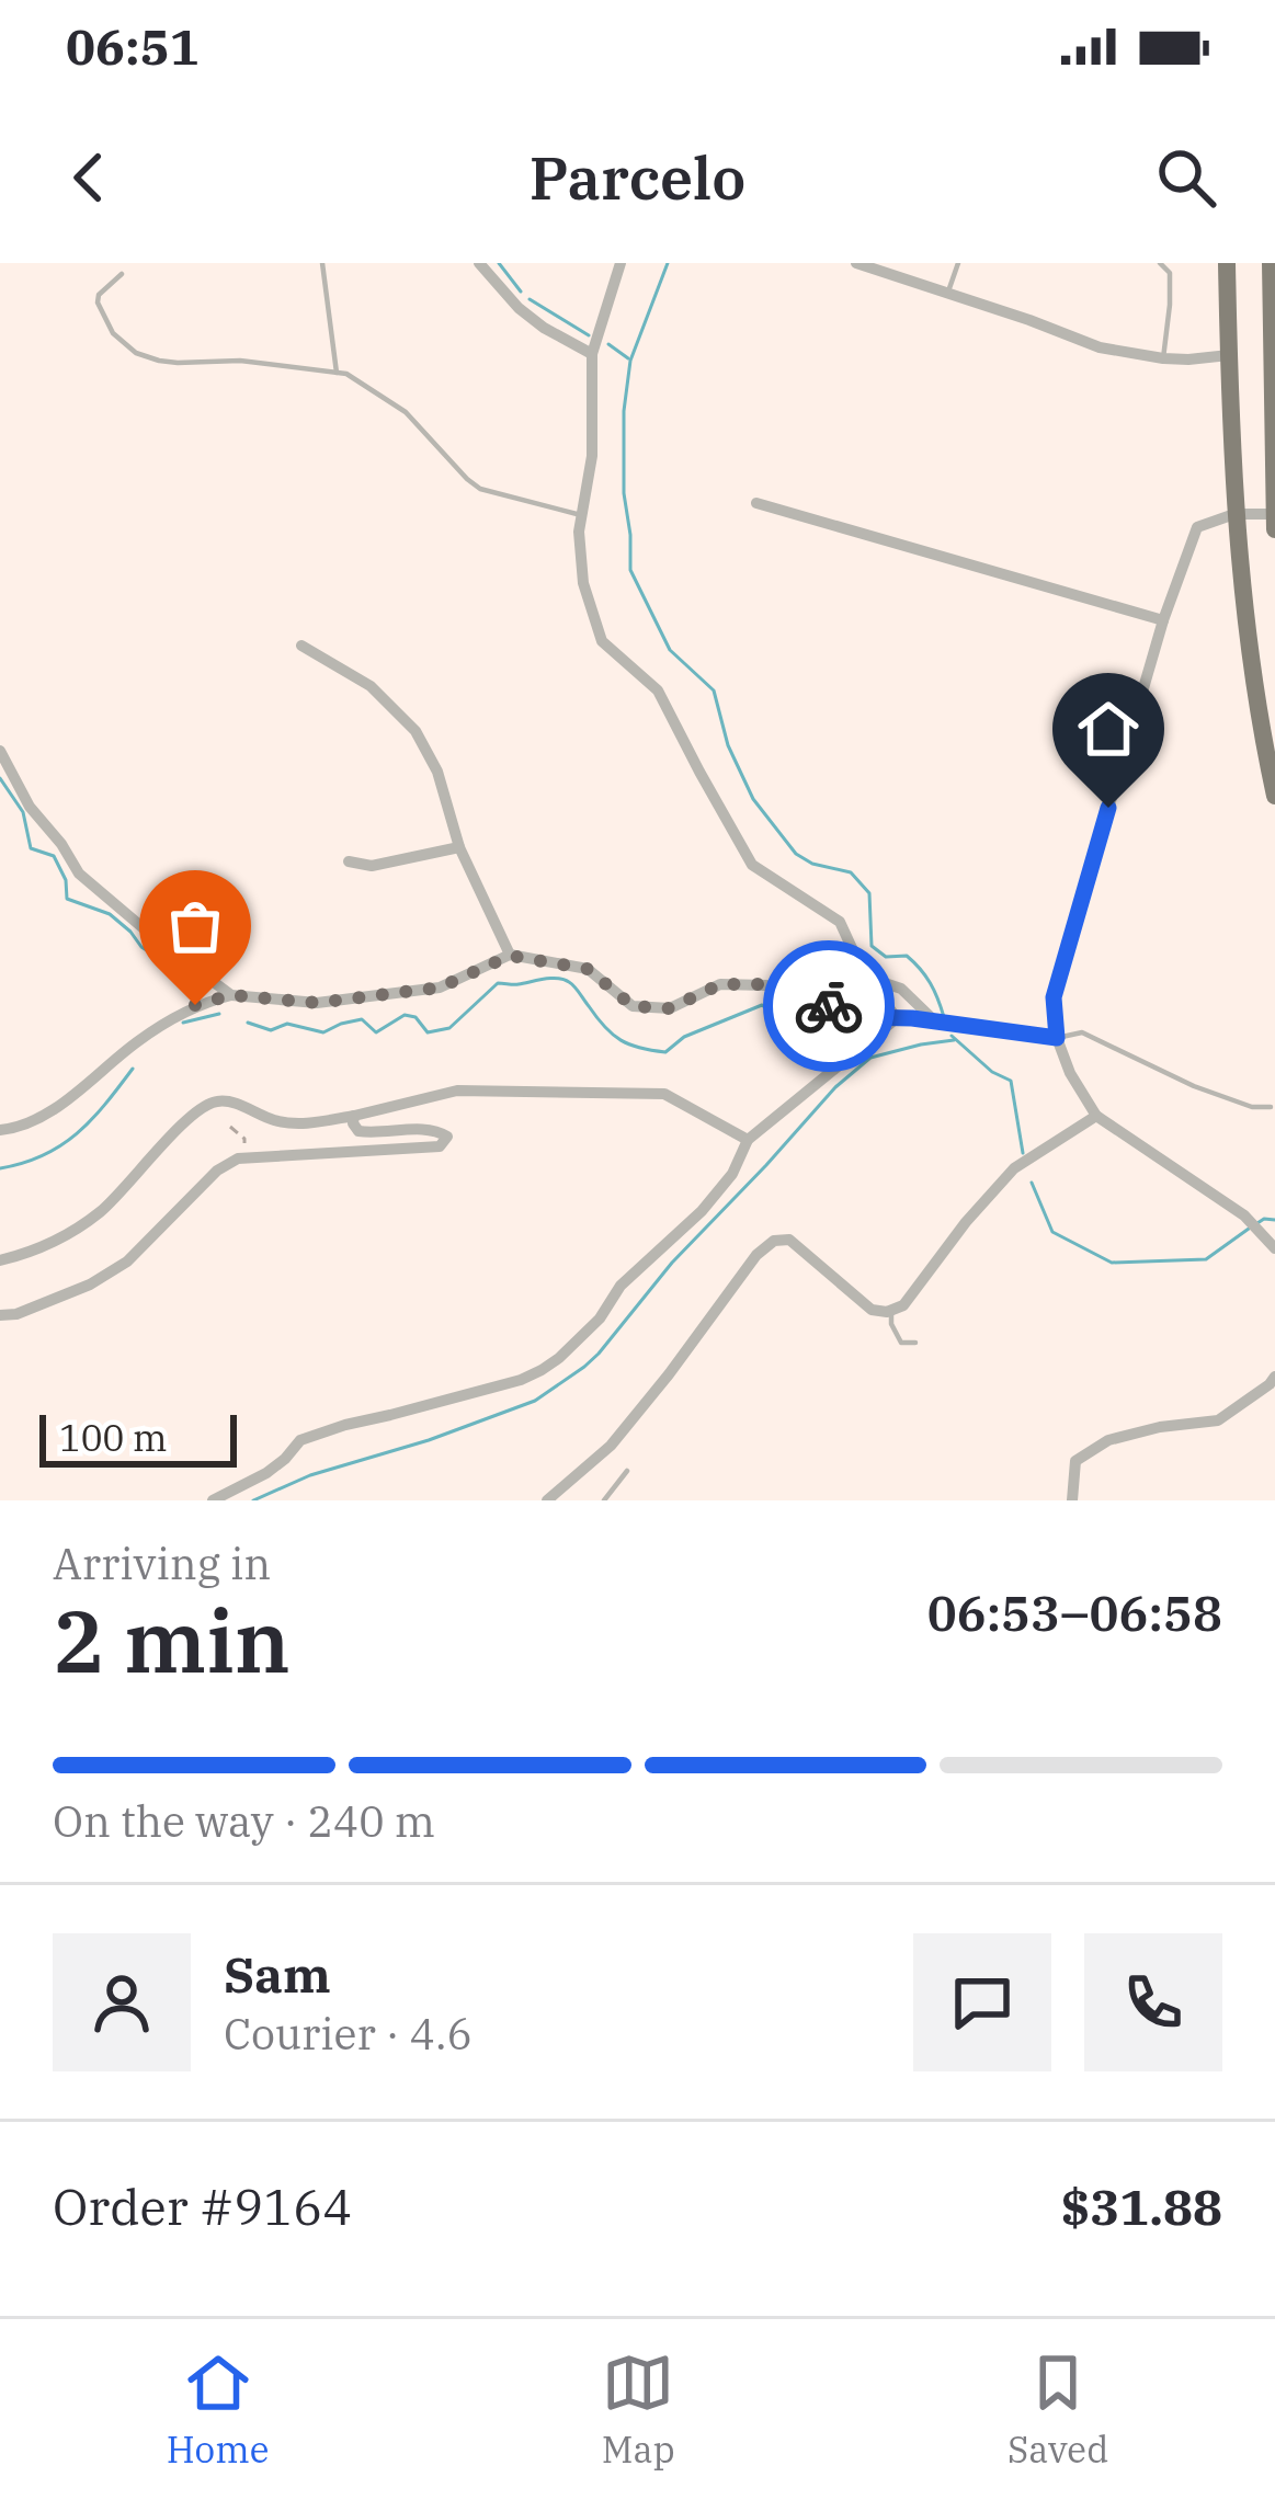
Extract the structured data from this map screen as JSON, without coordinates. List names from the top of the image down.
{
  "scale_bar": "100 m",
  "page": {
    "status": "06:51",
    "header": "Parcelo",
    "scale": "100 m",
    "heading": ["2 min", "Arriving in", "06:53–06:58"],
    "panel": [
      "Sam",
      "Courier · 4.6",
      "Order #9164",
      "$31.88"
    ],
    "bar": "On the way · 240 m",
    "tabs": ["Home", "Map", "Saved"]
  }
}
